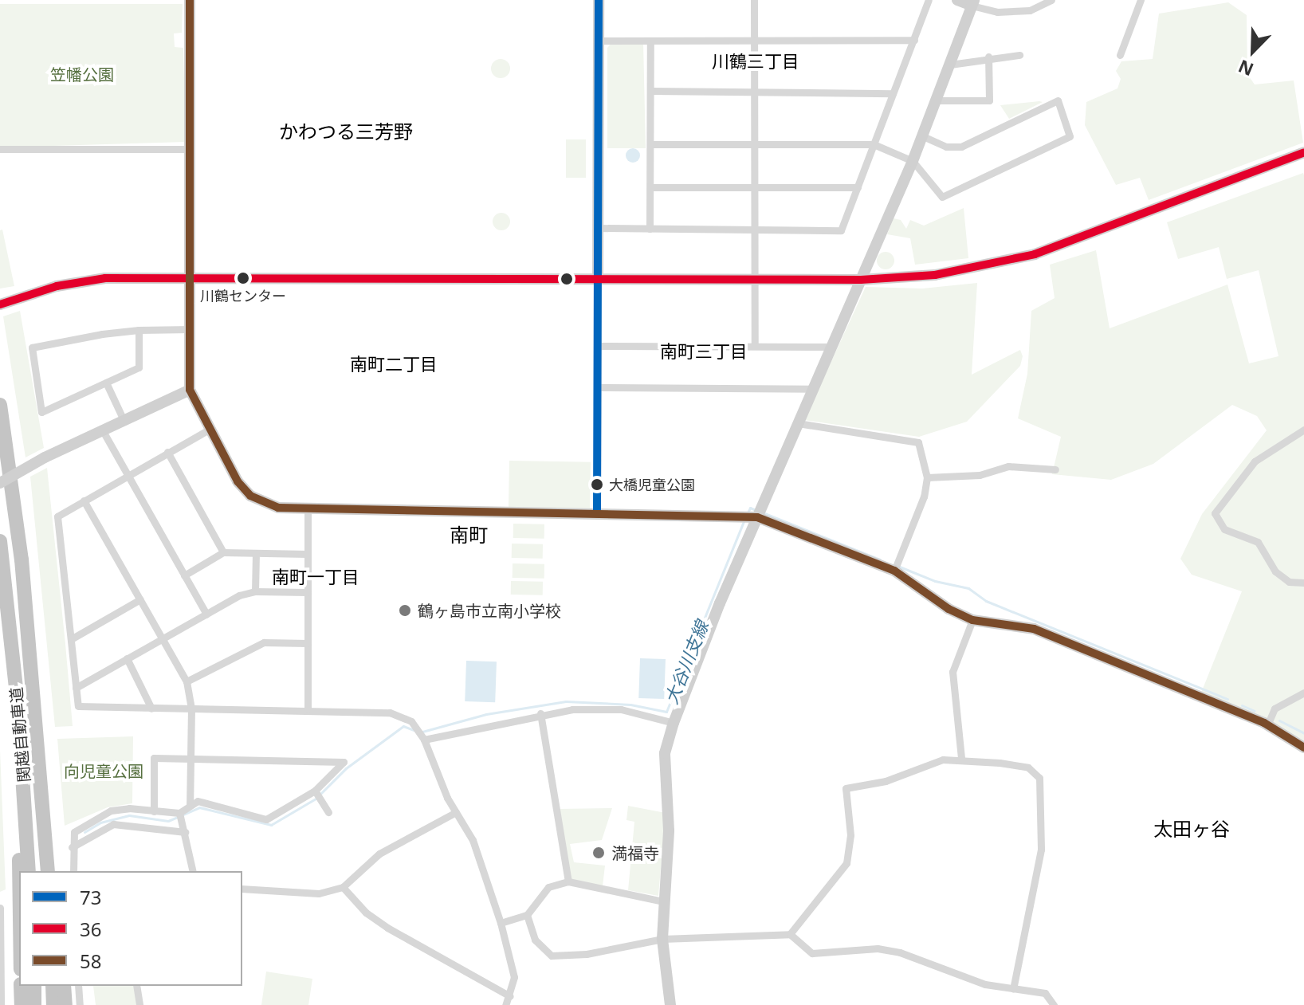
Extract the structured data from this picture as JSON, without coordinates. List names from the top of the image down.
{
  "streets": {
    "highway": ["関越自動車道"]
  },
  "districts": [
    "川鶴三丁目",
    "かわつる三芳野",
    "南町三丁目",
    "南町二丁目",
    "南町",
    "南町一丁目",
    "太田ヶ谷"
  ],
  "water": ["大谷川支線"],
  "parks": ["笠幡公園", "向児童公園"],
  "places": [
    "川鶴センター",
    "大橋児童公園",
    "鶴ヶ島市立南小学校",
    "満福寺"
  ],
  "lines": ["transit line 73", "transit line 58", "transit line 36"],
  "legend": ["73", "36", "58"],
  "north": "bottom left"
}
